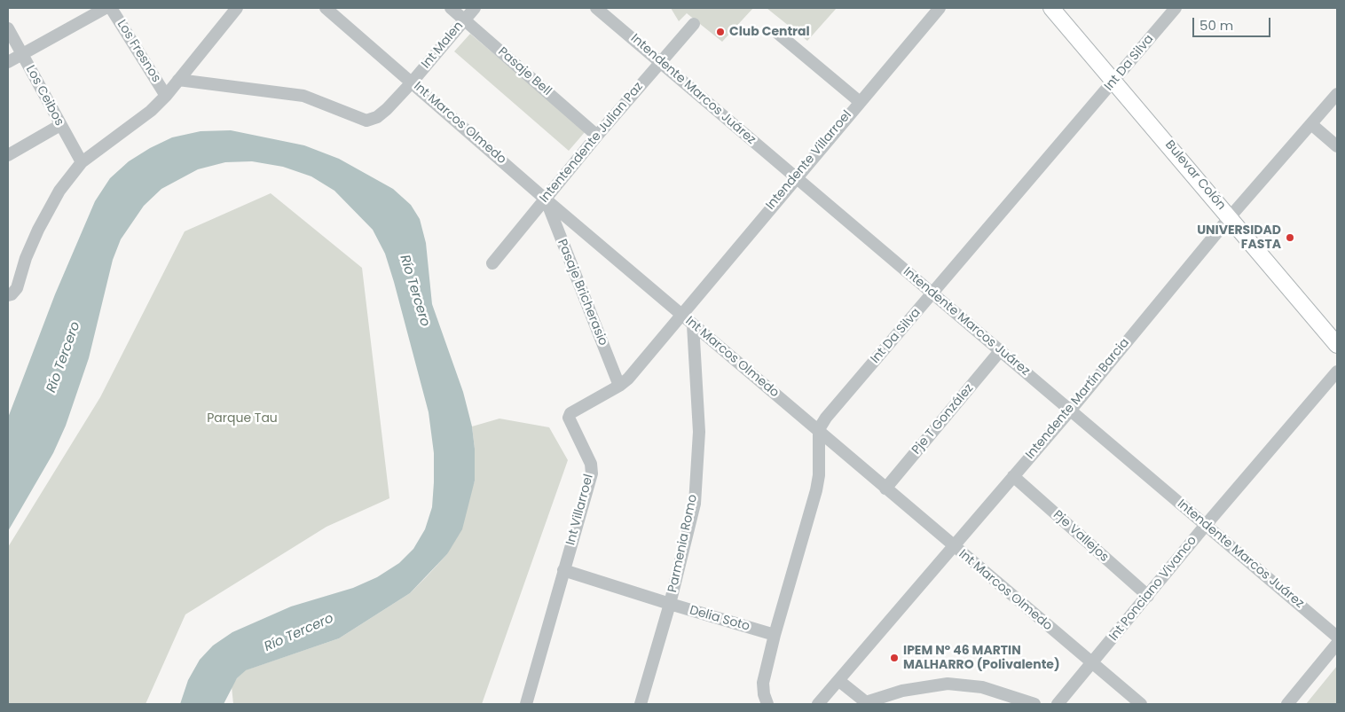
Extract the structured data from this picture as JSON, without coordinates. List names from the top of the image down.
{
  "streets": {
    "main road": ["Bulevar Colón"],
    "street": [
      "Int Malen",
      "Los Fresnos",
      "Int Da Silva",
      "Pasaje Bell",
      "Intendente Marcos Juárez",
      "Los Ceibos",
      "Int Marcos Olmedo",
      "Intentendente Julian Paz",
      "Intendente Villarroel",
      "Pasaje Bricherasio",
      "Intendente Martín Barcia",
      "Pje T González",
      "Int Villarroel",
      "Pje Vallejos",
      "Parmenia Romo",
      "Int Ponciano Vivanco",
      "Delia Soto"
    ]
  },
  "crossings": [
    ["Int Malen", "Pasaje Bell"],
    ["Int Malen", "Int Marcos Olmedo"],
    ["Int Da Silva", "Intendente Marcos Juárez"],
    ["Int Da Silva", "Int Marcos Olmedo"],
    ["Int Da Silva", "Bulevar Colón"],
    ["Pasaje Bell", "Intentendente Julian Paz"],
    ["Intendente Marcos Juárez", "Intentendente Julian Paz"],
    ["Intendente Marcos Juárez", "Intendente Villarroel"],
    ["Intendente Marcos Juárez", "Intendente Martín Barcia"],
    ["Intendente Marcos Juárez", "Pje T González"],
    ["Intendente Marcos Juárez", "Int Ponciano Vivanco"],
    ["Int Marcos Olmedo", "Intentendente Julian Paz"],
    ["Int Marcos Olmedo", "Intendente Villarroel"],
    ["Int Marcos Olmedo", "Pasaje Bricherasio"],
    ["Int Marcos Olmedo", "Intendente Martín Barcia"],
    ["Int Marcos Olmedo", "Pje T González"],
    ["Int Marcos Olmedo", "Int Villarroel"],
    ["Int Marcos Olmedo", "Parmenia Romo"],
    ["Int Marcos Olmedo", "Int Ponciano Vivanco"],
    ["Intentendente Julian Paz", "Pasaje Bricherasio"],
    ["Intendente Villarroel", "Int Villarroel"],
    ["Bulevar Colón", "Intendente Martín Barcia"],
    ["Pasaje Bricherasio", "Int Villarroel"],
    ["Intendente Martín Barcia", "Pje Vallejos"],
    ["Int Villarroel", "Delia Soto"],
    ["Pje Vallejos", "Int Ponciano Vivanco"],
    ["Parmenia Romo", "Delia Soto"]
  ],
  "water": ["Río Tercero"],
  "parks": ["Parque Tau"],
  "places": ["Club Central", "UNIVERSIDAD FASTA", "IPEM Nº 46 MARTIN MALHARRO (Polivalente)"],
  "scale_bar": "50 m"
}
